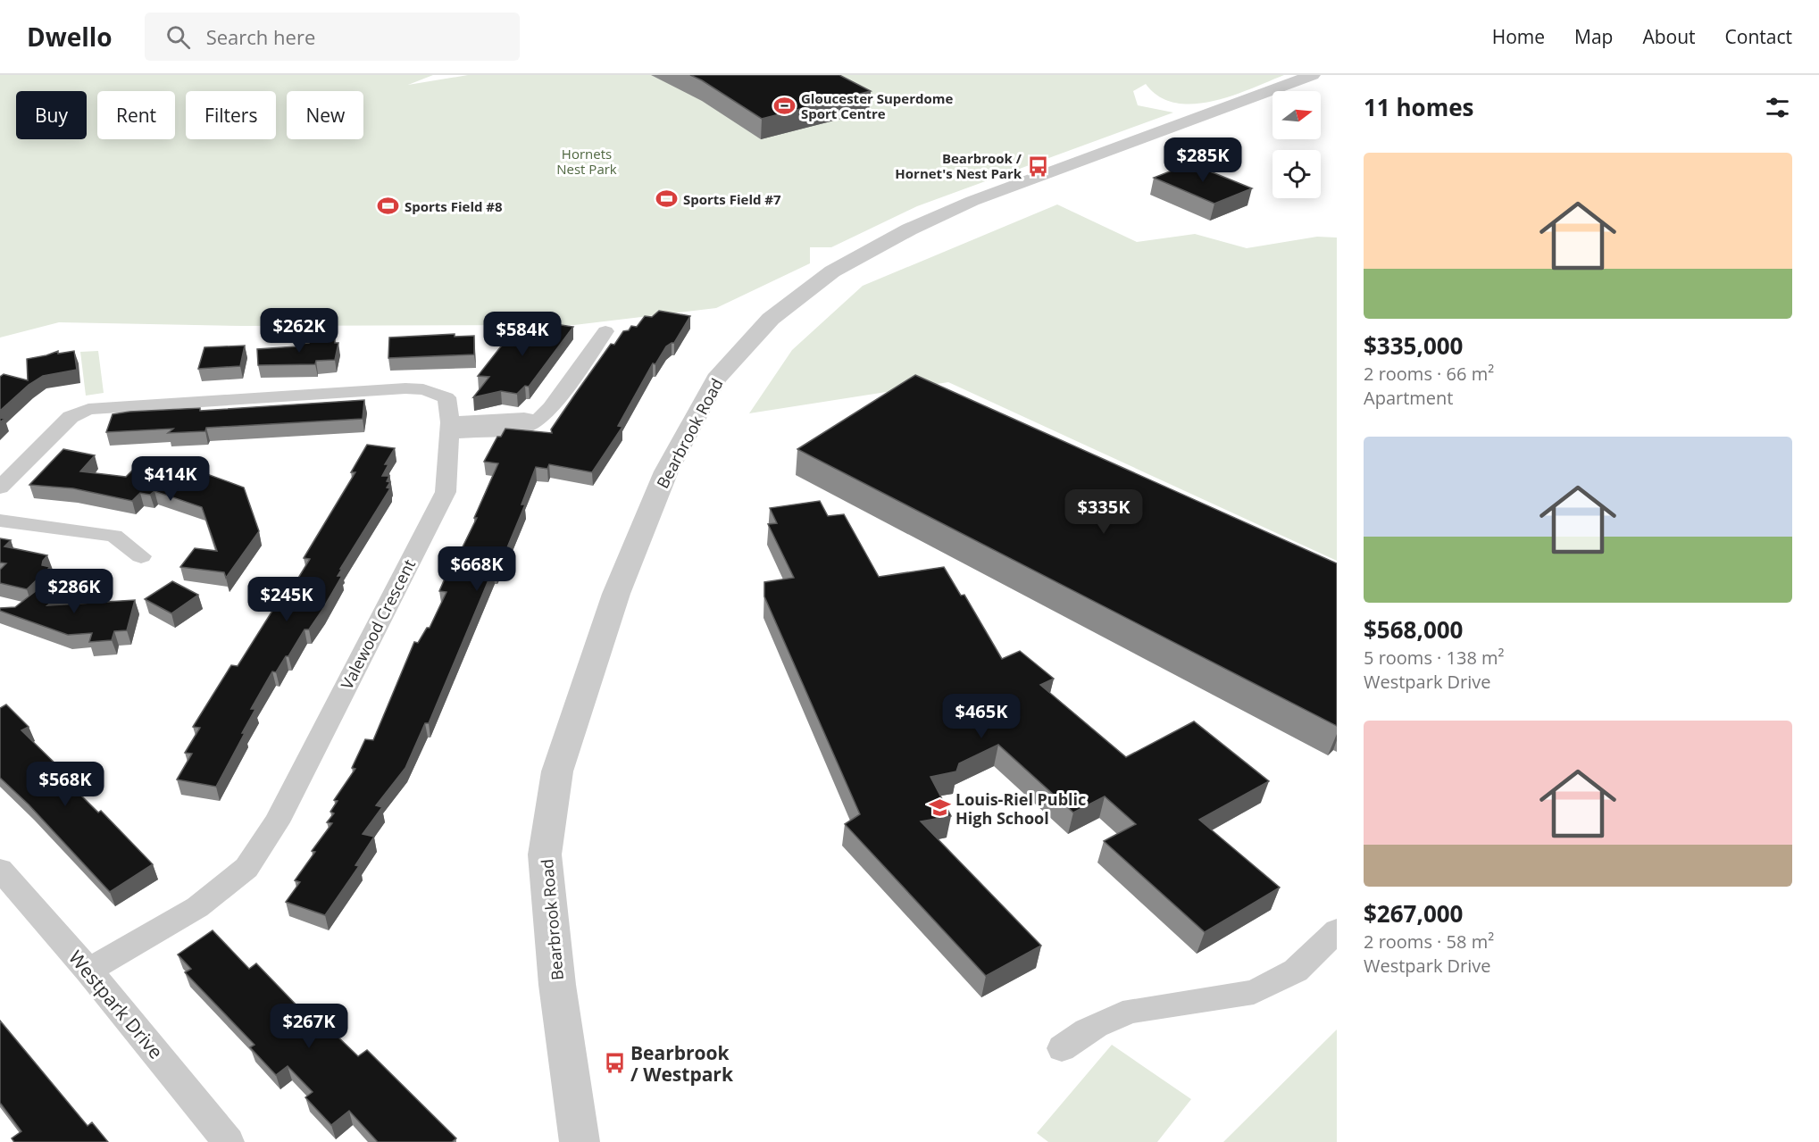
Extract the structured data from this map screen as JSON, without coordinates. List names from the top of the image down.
{
  "streets": {
    "street": ["Bearbrook Road", "Valewood Crescent", "Westpark Drive"]
  },
  "crossings": [
    ["Valewood Crescent", "Westpark Drive"]
  ],
  "parks": ["Hornets Nest Park"],
  "places": {
    "sports": ["Gloucester Superdome Sport Centre", "Sports Field #7", "Sports Field #8"],
    "bus stop": ["Bearbrook / Hornet's Nest Park", "Bearbrook / Westpark"],
    "school or university": ["Louis-Riel Public High School"]
  },
  "north": "right",
  "page": {
    "header": "Dwello",
    "search": "Search here",
    "nav": [
      "Home",
      "Map",
      "About",
      "Contact"
    ],
    "heading": "11 homes",
    "chip": [
      "Buy",
      "Rent",
      "Filters",
      "New"
    ],
    "price": [
      "$285K",
      "$262K",
      "$584K",
      "$414K",
      "$335K",
      "$668K",
      "$286K",
      "$245K",
      "$465K",
      "$568K",
      "$267K"
    ],
    "list": [
      {
        "name": "$335,000",
        "note": "2 rooms · 66 m² · Apartment"
      },
      {
        "name": "$568,000",
        "note": "5 rooms · 138 m² · Westpark Drive"
      },
      {
        "name": "$267,000",
        "note": "2 rooms · 58 m² · Westpark Drive"
      }
    ]
  }
}
